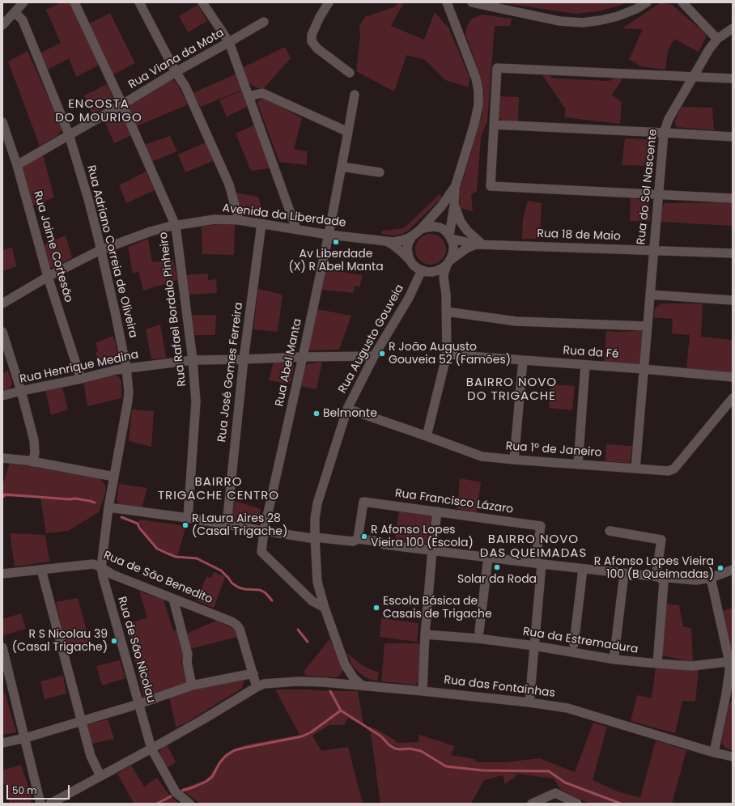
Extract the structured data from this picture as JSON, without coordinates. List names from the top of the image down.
{
  "streets": {
    "street": [
      "Rua Viana da Mota",
      "Rua do Sol Nascente",
      "Avenida da Liberdade",
      "Rua 18 de Maio",
      "Rua Jaime Cortesão",
      "Rua Adriano Correia de Oliveira",
      "Rua Rafael Bordalo Pinheiro",
      "Rua Augusto Gouveia",
      "Rua da Fé",
      "Rua Abel Manta",
      "Rua Henrique Medina",
      "Rua José Gomes Ferreira",
      "Rua 1º de Janeiro",
      "Rua Francisco Lázaro",
      "Rua de São Benedito",
      "Rua da Estremadura",
      "Rua de São Nicolau",
      "Rua das Fontaínhas"
    ]
  },
  "crossings": [
    ["Rua Viana da Mota", "Rua Jaime Cortesão"],
    ["Rua Viana da Mota", "Rua Adriano Correia de Oliveira"],
    ["Rua Viana da Mota", "Rua Rafael Bordalo Pinheiro"],
    ["Rua do Sol Nascente", "Rua 18 de Maio"],
    ["Rua do Sol Nascente", "Rua da Fé"],
    ["Rua do Sol Nascente", "Rua 1º de Janeiro"],
    ["Avenida da Liberdade", "Rua 18 de Maio"],
    ["Avenida da Liberdade", "Rua Jaime Cortesão"],
    ["Avenida da Liberdade", "Rua Adriano Correia de Oliveira"],
    ["Avenida da Liberdade", "Rua Rafael Bordalo Pinheiro"],
    ["Avenida da Liberdade", "Rua Augusto Gouveia"],
    ["Avenida da Liberdade", "Rua Abel Manta"],
    ["Avenida da Liberdade", "Rua José Gomes Ferreira"],
    ["Rua 18 de Maio", "Rua Augusto Gouveia"],
    ["Rua Jaime Cortesão", "Rua Henrique Medina"],
    ["Rua Adriano Correia de Oliveira", "Rua Henrique Medina"],
    ["Rua Adriano Correia de Oliveira", "Rua de São Nicolau"],
    ["Rua Rafael Bordalo Pinheiro", "Rua Henrique Medina"],
    ["Rua Augusto Gouveia", "Rua Abel Manta"],
    ["Rua Augusto Gouveia", "Rua Henrique Medina"],
    ["Rua Augusto Gouveia", "Rua 1º de Janeiro"],
    ["Rua Augusto Gouveia", "Rua das Fontaínhas"],
    ["Rua Abel Manta", "Rua Henrique Medina"],
    ["Rua Henrique Medina", "Rua José Gomes Ferreira"],
    ["Rua Francisco Lázaro", "Rua da Estremadura"],
    ["Rua Francisco Lázaro", "Rua das Fontaínhas"],
    ["Rua de São Benedito", "Rua de São Nicolau"],
    ["Rua de São Benedito", "Rua das Fontaínhas"],
    ["Rua de São Nicolau", "Rua das Fontaínhas"]
  ],
  "districts": [
    "ENCOSTA DO MOURIGO",
    "BAIRRO NOVO DO TRIGACHE",
    "BAIRRO TRIGACHE CENTRO",
    "BAIRRO NOVO DAS QUEIMADAS"
  ],
  "places": [
    "Av Liberdade (X) R Abel Manta",
    "R João Augusto Gouveia 52 (Famões)",
    "Belmonte",
    "R Laura Aires 28 (Casal Trigache)",
    "R Afonso Lopes Vieira 100 (Escola)",
    "Solar da Roda",
    "R Afonso Lopes Vieira 100 (B Queimadas)",
    "Escola Básica de Casais de Trigache",
    "R S Nicolau 39 (Casal Trigache)"
  ],
  "scale_bar": "50 m"
}
